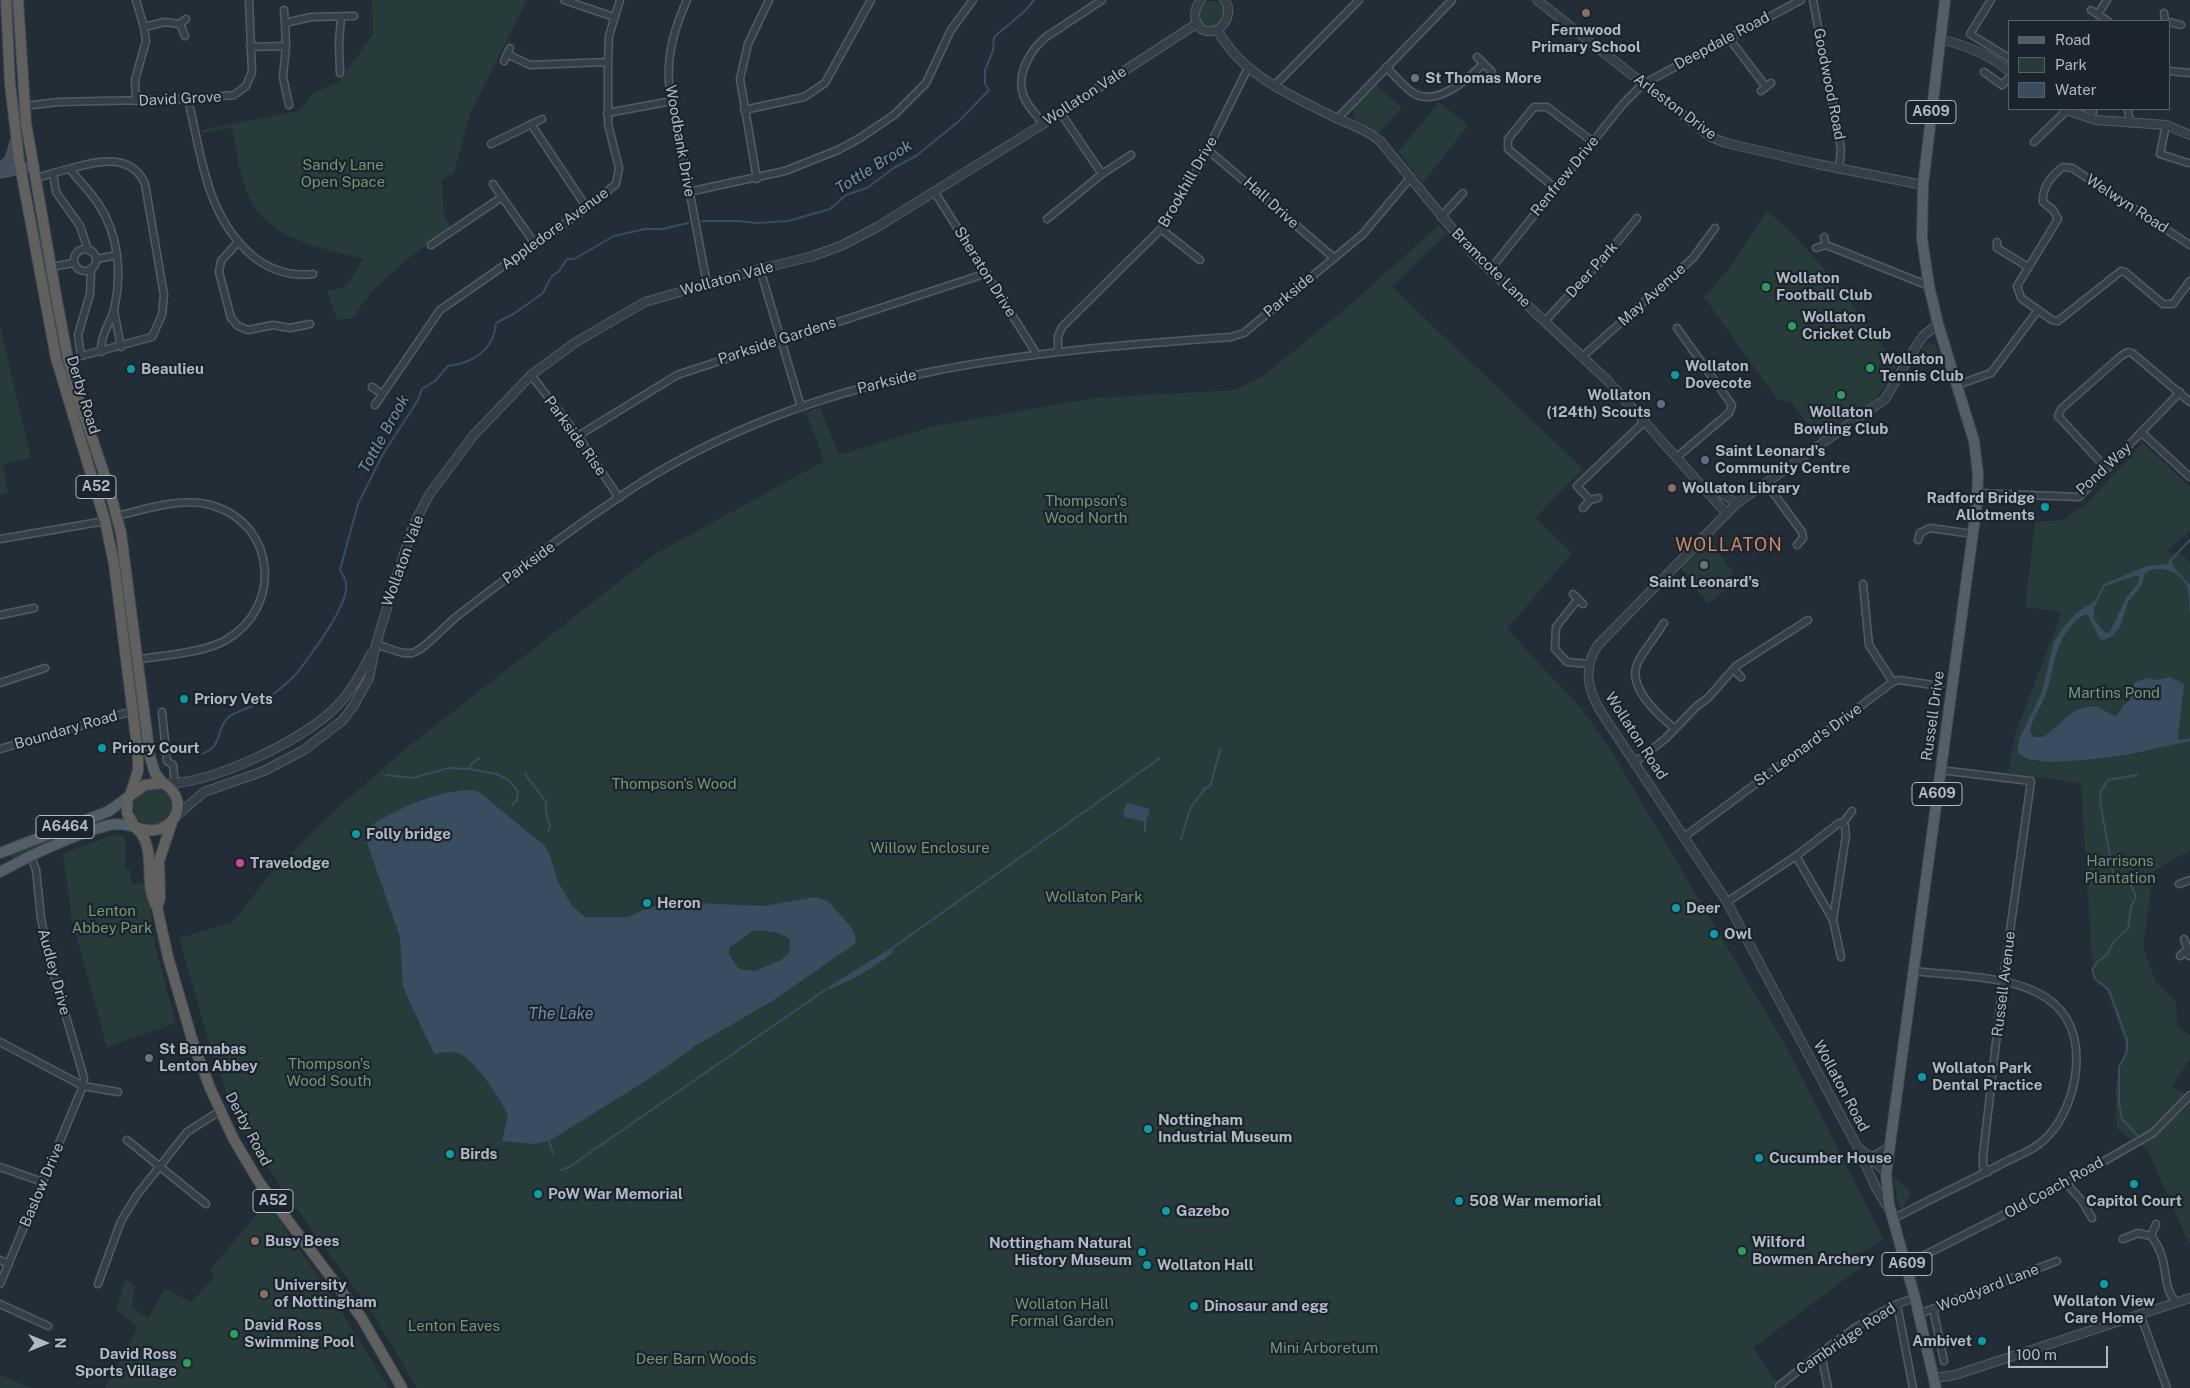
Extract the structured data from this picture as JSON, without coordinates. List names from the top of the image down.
{
  "streets": {
    "highway": ["Derby Road", "A52"],
    "main road": [
      "A609",
      "Russell Drive",
      "Wollaton Road",
      "A6464"
    ],
    "street": [
      "Deepdale Road",
      "Goodwood Road",
      "Wollaton Vale",
      "David Grove",
      "Arleston Drive",
      "Woodbank Drive",
      "Renfrew Drive",
      "Brookhill Drive",
      "Hall Drive",
      "Welwyn Road",
      "Appledore Avenue",
      "Bramcote Lane",
      "Deer Park",
      "Sheraton Drive",
      "Parkside",
      "May Avenue",
      "Parkside Gardens",
      "Parkside Rise",
      "Pond Way",
      "Boundary Road",
      "St. Leonard's Drive",
      "Audley Drive",
      "Russell Avenue",
      "Baslow Drive",
      "Old Coach Road",
      "Woodyard Lane",
      "Cambridge Road"
    ]
  },
  "crossings": [
    ["Deepdale Road", "Arleston Drive"],
    ["Deepdale Road", "Renfrew Drive"],
    ["Goodwood Road", "Arleston Drive"],
    ["Wollaton Vale", "Woodbank Drive"],
    ["Wollaton Vale", "Sheraton Drive"],
    ["Wollaton Vale", "Parkside"],
    ["Wollaton Vale", "Derby Road"],
    ["Wollaton Vale", "Parkside Rise"],
    ["Wollaton Vale", "A52"],
    ["Wollaton Vale", "A6464"],
    ["David Grove", "Derby Road"],
    ["Arleston Drive", "A609"],
    ["Arleston Drive", "Renfrew Drive"],
    ["A609", "Russell Drive"],
    ["Renfrew Drive", "Bramcote Lane"],
    ["Brookhill Drive", "Hall Drive"],
    ["Brookhill Drive", "Bramcote Lane"],
    ["Brookhill Drive", "Parkside"],
    ["Hall Drive", "Parkside"],
    ["Bramcote Lane", "Deer Park"],
    ["Bramcote Lane", "Parkside"],
    ["Bramcote Lane", "May Avenue"],
    ["Sheraton Drive", "Parkside"],
    ["Sheraton Drive", "Parkside Gardens"],
    ["Parkside", "Parkside Rise"],
    ["Parkside Gardens", "Parkside Rise"],
    ["Derby Road", "A52"],
    ["Derby Road", "Boundary Road"],
    ["Derby Road", "A6464"],
    ["Pond Way", "Russell Drive"],
    ["A52", "A6464"],
    ["Russell Drive", "Wollaton Road"],
    ["Russell Drive", "Russell Avenue"],
    ["Wollaton Road", "St. Leonard's Drive"],
    ["Wollaton Road", "Old Coach Road"],
    ["Wollaton Road", "Woodyard Lane"],
    ["Wollaton Road", "Cambridge Road"],
    ["A6464", "Audley Drive"],
    ["Audley Drive", "Baslow Drive"]
  ],
  "districts": ["WOLLATON"],
  "water": ["Tottle Brook", "The Lake"],
  "parks": [
    "Sandy Lane Open Space",
    "Thompson's Wood North",
    "Martins Pond",
    "Thompson's Wood",
    "Willow Enclosure",
    "Harrisons Plantation",
    "Wollaton Park",
    "Lenton Abbey Park",
    "Thompson's Wood South",
    "Wollaton Hall Formal Garden",
    "Lenton Eaves",
    "Mini Arboretum",
    "Deer Barn Woods"
  ],
  "places": [
    "Fernwood Primary School",
    "St Thomas More",
    "Wollaton Football Club",
    "Wollaton Cricket Club",
    "Wollaton Tennis Club",
    "Beaulieu",
    "Wollaton Dovecote",
    "Wollaton Bowling Club",
    "Wollaton (124th) Scouts",
    "Saint Leonard's Community Centre",
    "Wollaton Library",
    "Radford Bridge Allotments",
    "Saint Leonard's",
    "Priory Vets",
    "Priory Court",
    "Folly bridge",
    "Travelodge",
    "Heron",
    "Deer",
    "Owl",
    "St Barnabas Lenton Abbey",
    "Wollaton Park Dental Practice",
    "Nottingham Industrial Museum",
    "Birds",
    "Cucumber House",
    "Capitol Court",
    "PoW War Memorial",
    "508 War memorial",
    "Gazebo",
    "Busy Bees",
    "Wilford Bowmen Archery",
    "Nottingham Natural History Museum",
    "Wollaton Hall",
    "Wollaton View Care Home",
    "University of Nottingham",
    "Dinosaur and egg",
    "David Ross Swimming Pool",
    "Ambivet",
    "David Ross Sports Village"
  ],
  "legend": ["Road", "Park", "Water"],
  "scale_bar": "100 m",
  "north": "right"
}
